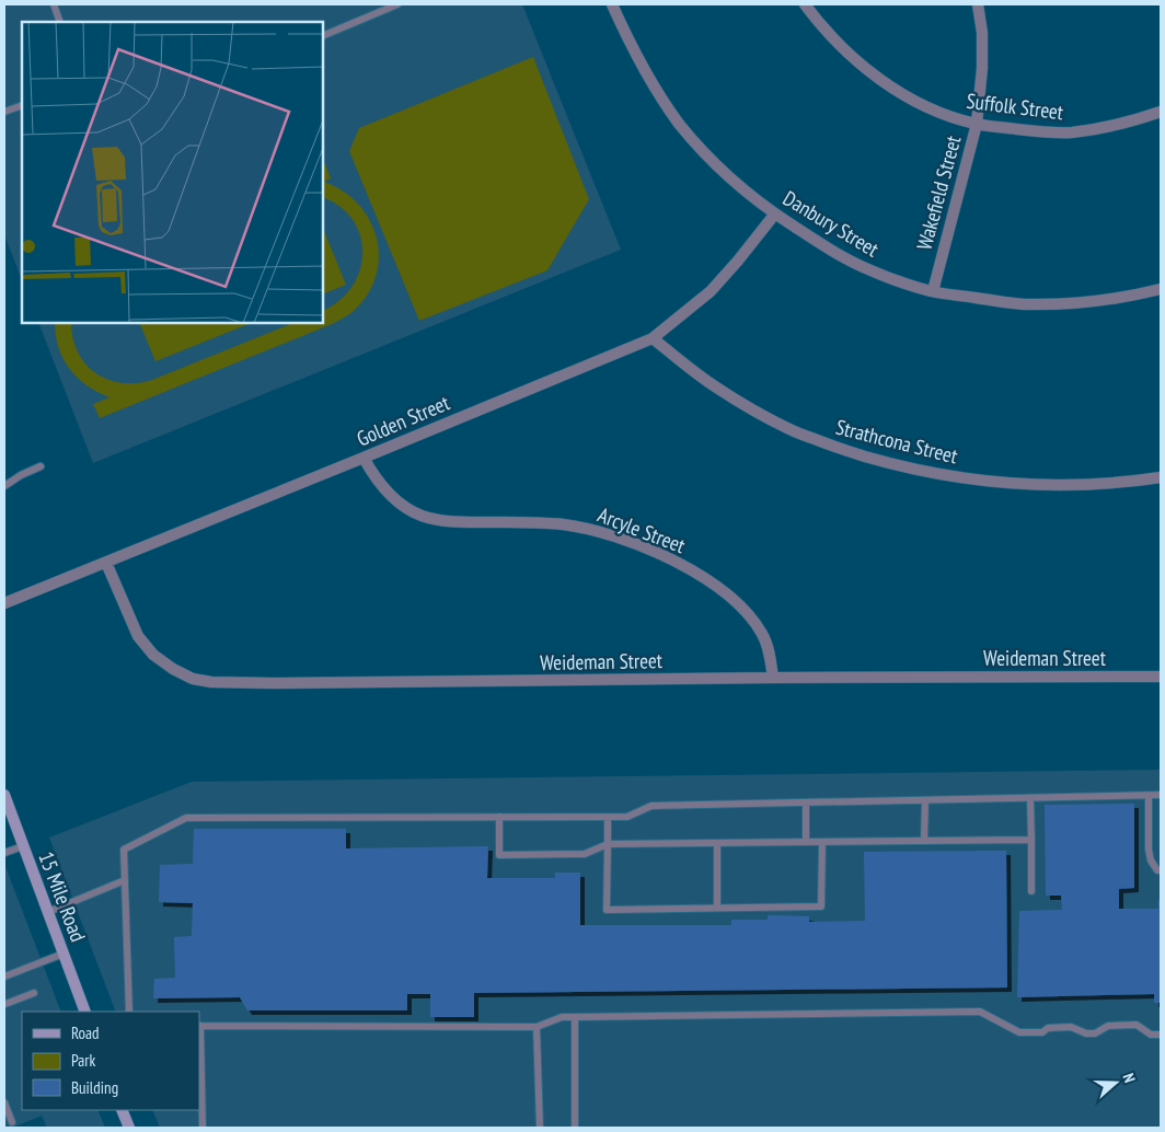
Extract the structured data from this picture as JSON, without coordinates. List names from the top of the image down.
{
  "streets": {
    "main road": ["15 Mile Road"],
    "street": [
      "Suffolk Street",
      "Wakefield Street",
      "Danbury Street",
      "Golden Street",
      "Strathcona Street",
      "Arcyle Street",
      "Weideman Street"
    ]
  },
  "crossings": [
    ["Suffolk Street", "Wakefield Street"],
    ["Wakefield Street", "Danbury Street"],
    ["Danbury Street", "Golden Street"],
    ["Golden Street", "Strathcona Street"],
    ["Golden Street", "Arcyle Street"],
    ["Golden Street", "Weideman Street"],
    ["Arcyle Street", "Weideman Street"]
  ],
  "legend": ["Road", "Park", "Building"],
  "north": "right"
}
